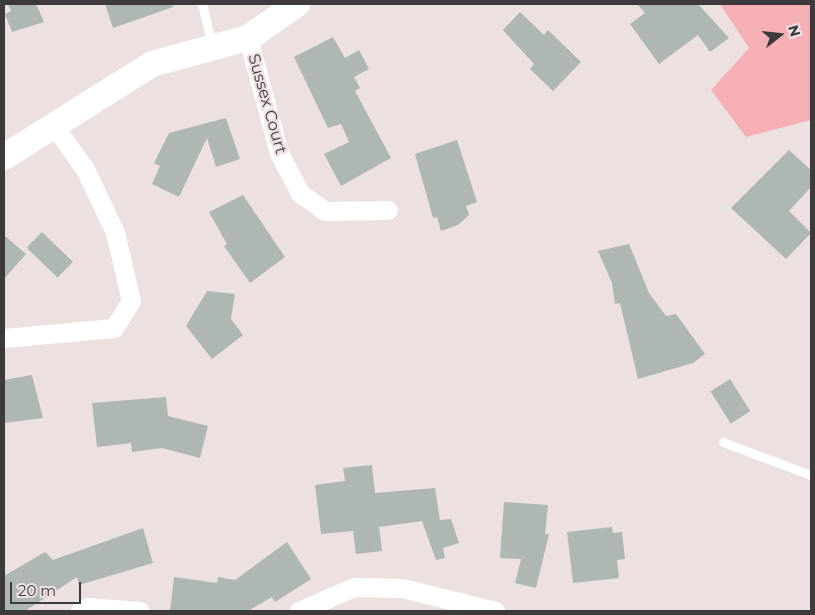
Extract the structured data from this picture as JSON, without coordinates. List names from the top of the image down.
{
  "streets": {
    "street": ["Sussex Court"]
  },
  "scale_bar": "20 m",
  "north": "right"
}
